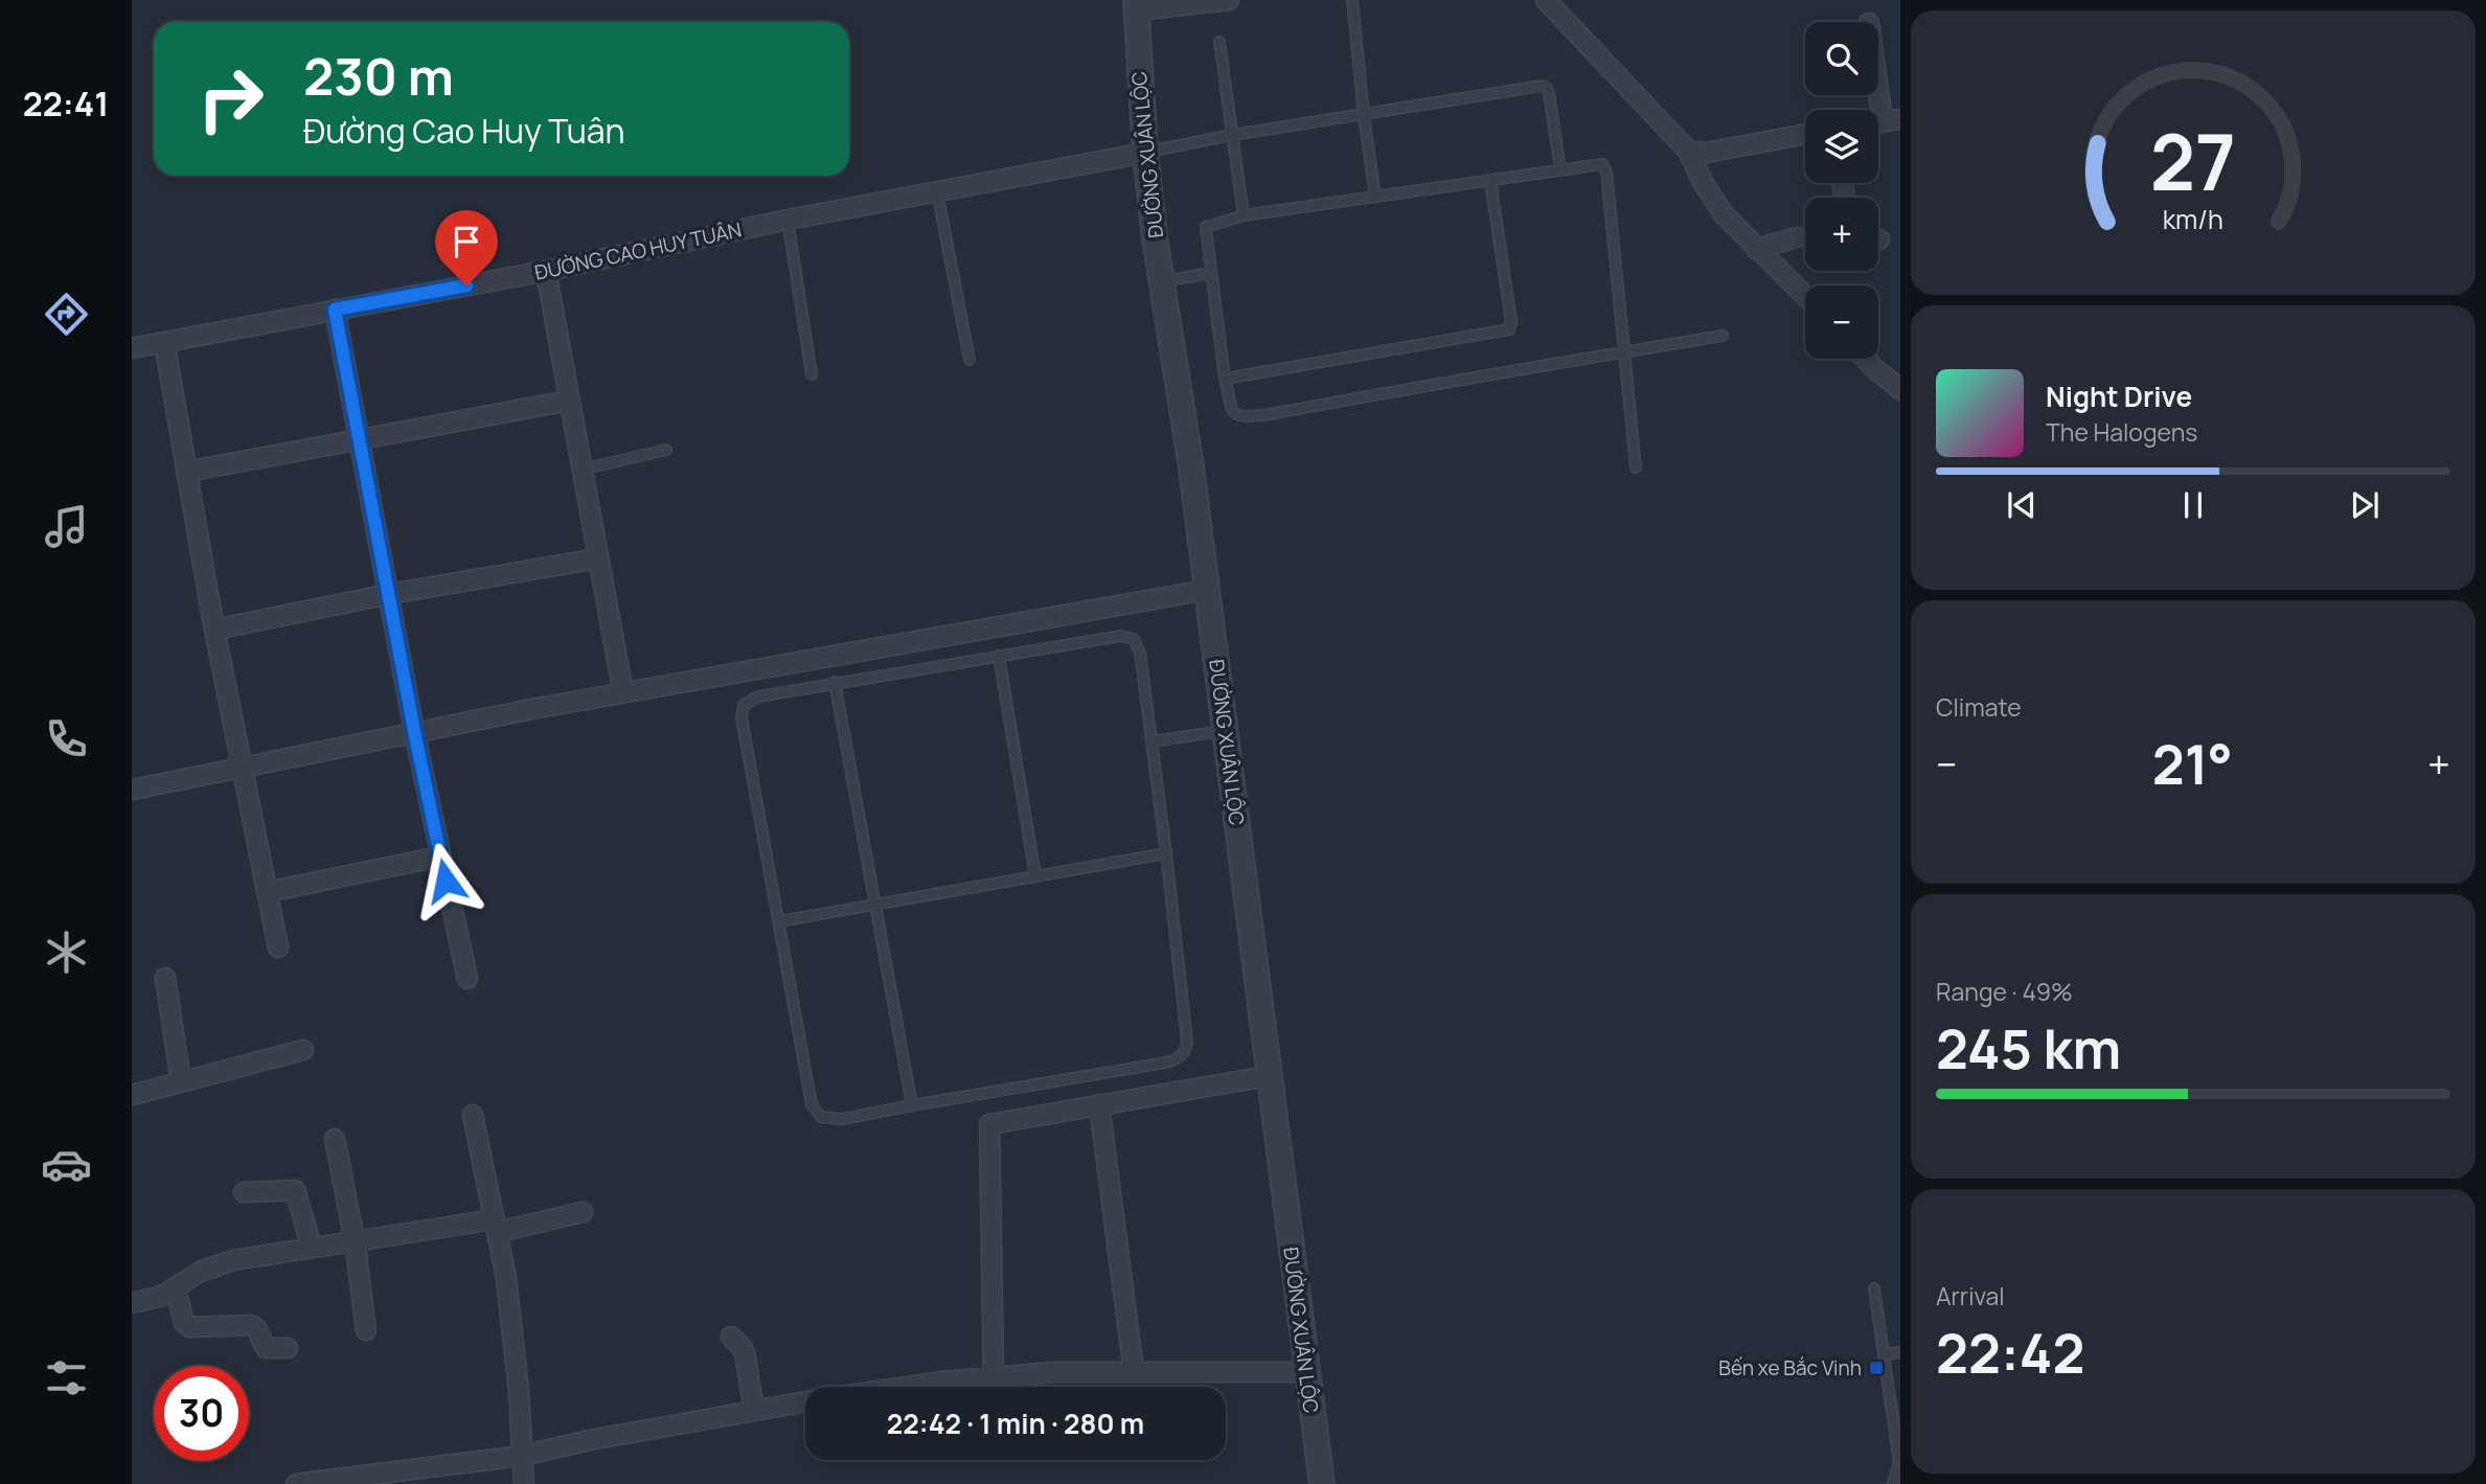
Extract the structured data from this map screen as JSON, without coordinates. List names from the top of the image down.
{
  "streets": {
    "street": ["ĐƯỜNG XUÂN LỘC", "ĐƯỜNG CAO HUY TUÂN"]
  },
  "crossings": [
    ["ĐƯỜNG XUÂN LỘC", "ĐƯỜNG CAO HUY TUÂN"]
  ],
  "places": {
    "transit": ["Bến xe Bắc Vinh"]
  },
  "page": {
    "tabs": "22:41",
    "map_buttons": ["+", "−"],
    "turn": ["230 m", "Đường Cao Huy Tuân"],
    "song": ["Night Drive", "The Halogens"],
    "tile": [
      "Climate",
      ["Range · 49%", "245 km"],
      ["Arrival", "22:42"]
    ],
    "heat": ["−", "21°", "+"],
    "limit": "30",
    "trip": "22:42 · 1 min · 280 m",
    "gauge": ["27", "km/h"]
  }
}
